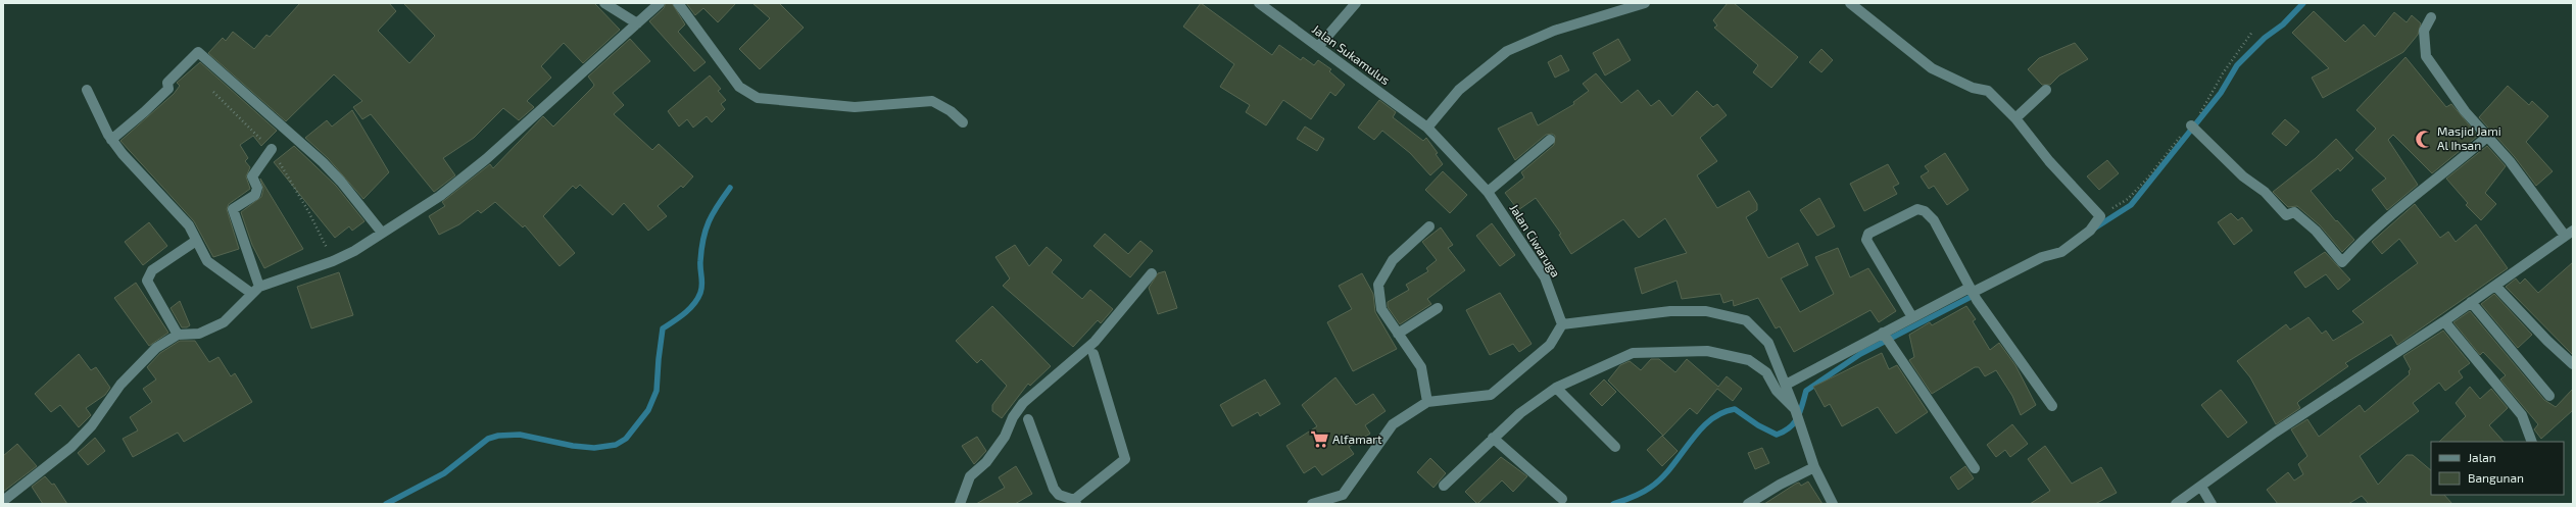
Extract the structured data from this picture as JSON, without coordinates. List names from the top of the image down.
{
  "streets": {
    "street": ["Jalan Sukamulus", "Jalan Ciwaruga"]
  },
  "crossings": [
    ["Jalan Sukamulus", "Jalan Ciwaruga"]
  ],
  "places": {
    "mosque": ["Masjid Jami Al Ihsan"],
    "supermarket": ["Alfamart"]
  },
  "legend": ["Jalan", "Bangunan"]
}
